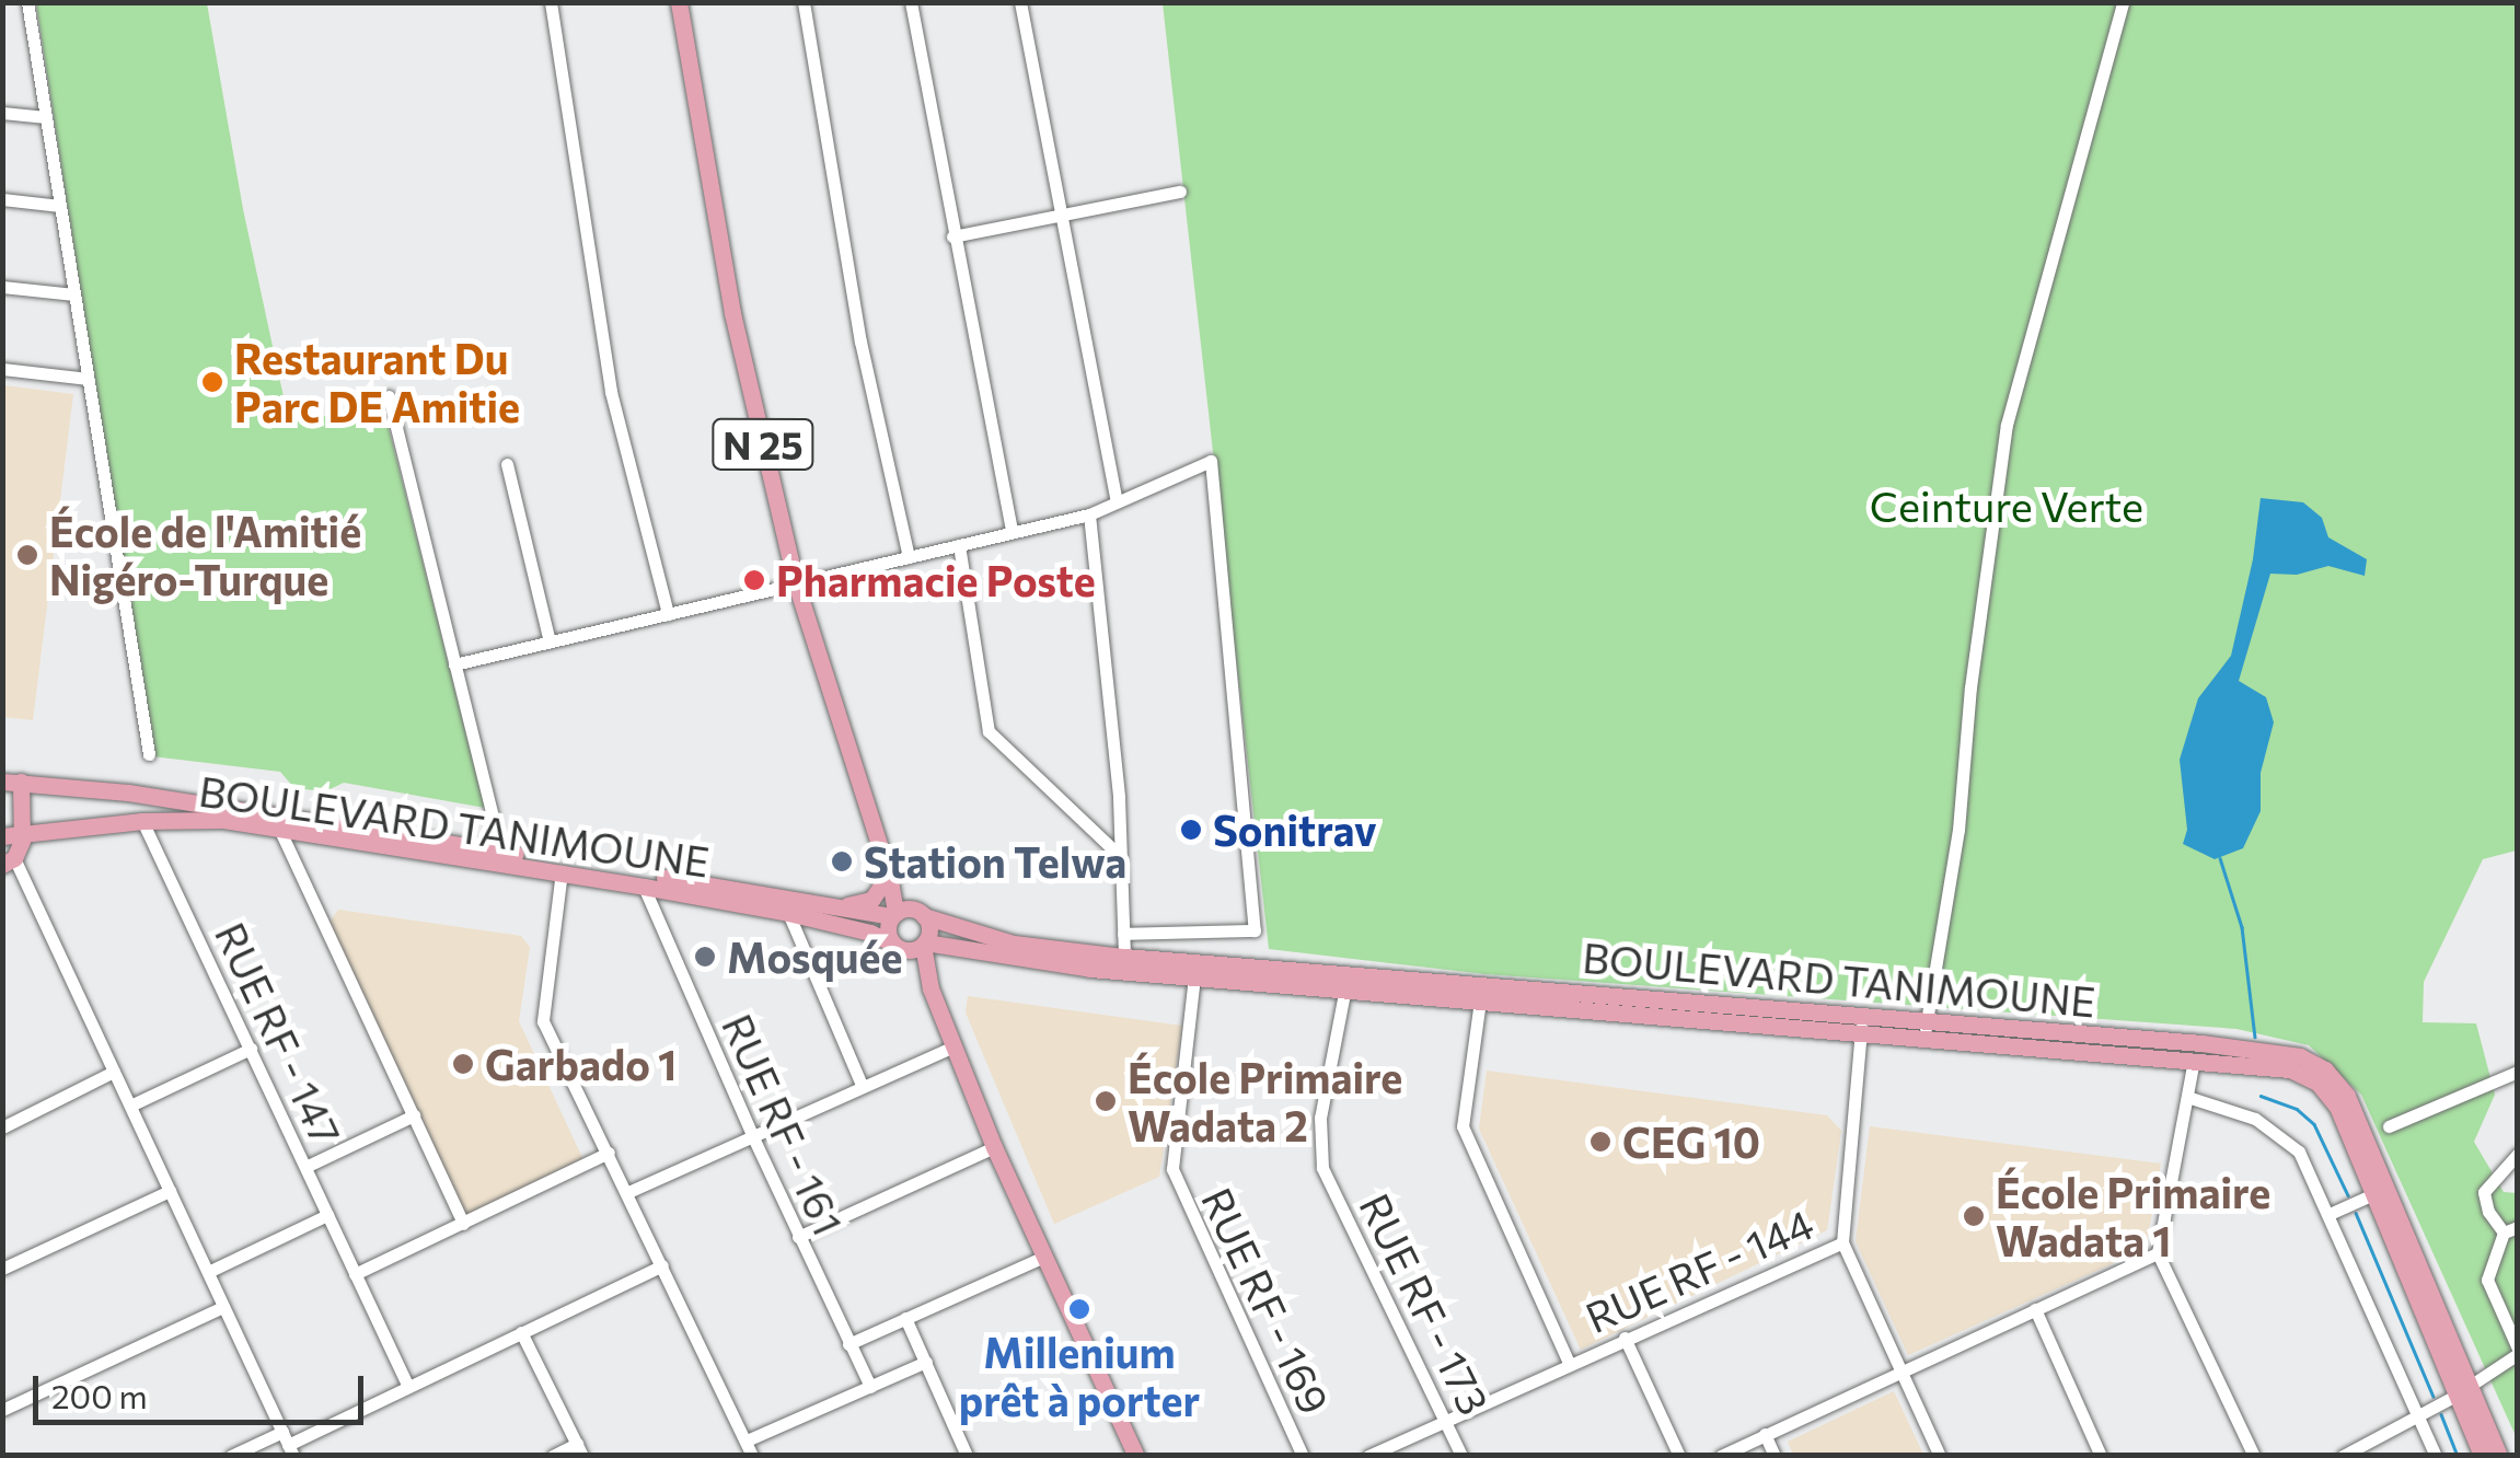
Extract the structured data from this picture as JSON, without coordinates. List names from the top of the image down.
{
  "streets": {
    "main road": ["N 25", "BOULEVARD TANIMOUNE"],
    "street": [
      "RUE RF - 147",
      "RUE RF - 161",
      "RUE RF - 144",
      "RUE RF - 169",
      "RUE RF - 173"
    ]
  },
  "crossings": [
    ["BOULEVARD TANIMOUNE", "RUE RF - 147"],
    ["BOULEVARD TANIMOUNE", "RUE RF - 161"],
    ["BOULEVARD TANIMOUNE", "RUE RF - 169"],
    ["BOULEVARD TANIMOUNE", "RUE RF - 173"],
    ["RUE RF - 144", "RUE RF - 173"]
  ],
  "parks": ["Ceinture Verte"],
  "places": [
    "Restaurant Du Parc DE Amitie",
    "École de l'Amitié Nigéro-Turque",
    "Pharmacie Poste",
    "Sonitrav",
    "Station Telwa",
    "Mosquée",
    "Garbado 1",
    "École Primaire Wadata 2",
    "CEG 10",
    "École Primaire Wadata 1",
    "Millenium prêt à porter"
  ],
  "scale_bar": "200 m"
}
